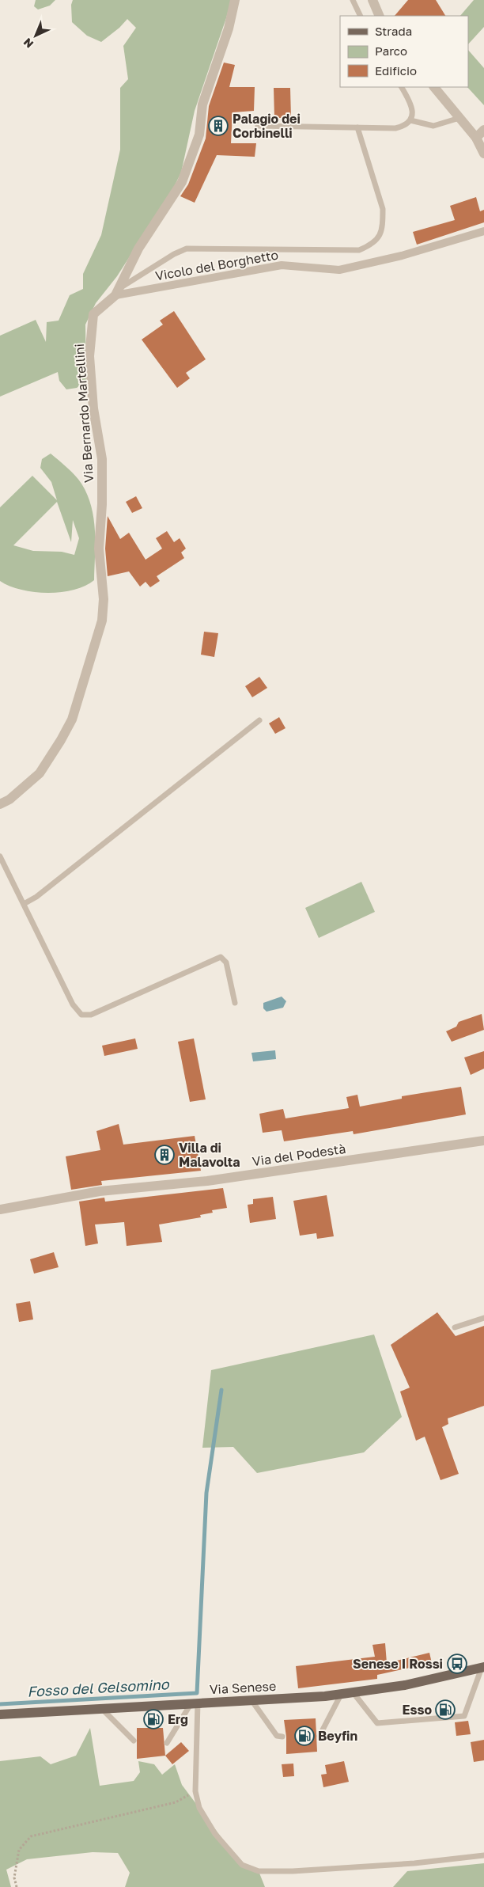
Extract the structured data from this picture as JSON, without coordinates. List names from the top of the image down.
{
  "streets": {
    "main road": ["Via Senese"],
    "street": ["Vicolo del Borghetto", "Via Bernardo Martellini", "Via del Podestà"]
  },
  "crossings": [
    ["Vicolo del Borghetto", "Via Bernardo Martellini"]
  ],
  "water": ["Fosso del Gelsomino"],
  "places": {
    "building": ["Palagio dei Corbinelli", "Villa di Malavolta"],
    "bus stop": ["Senese I Rossi"],
    "fuel station": ["Esso", "Erg", "Beyfin"]
  },
  "legend": ["Strada", "Parco", "Edificio"],
  "north": "bottom left"
}
